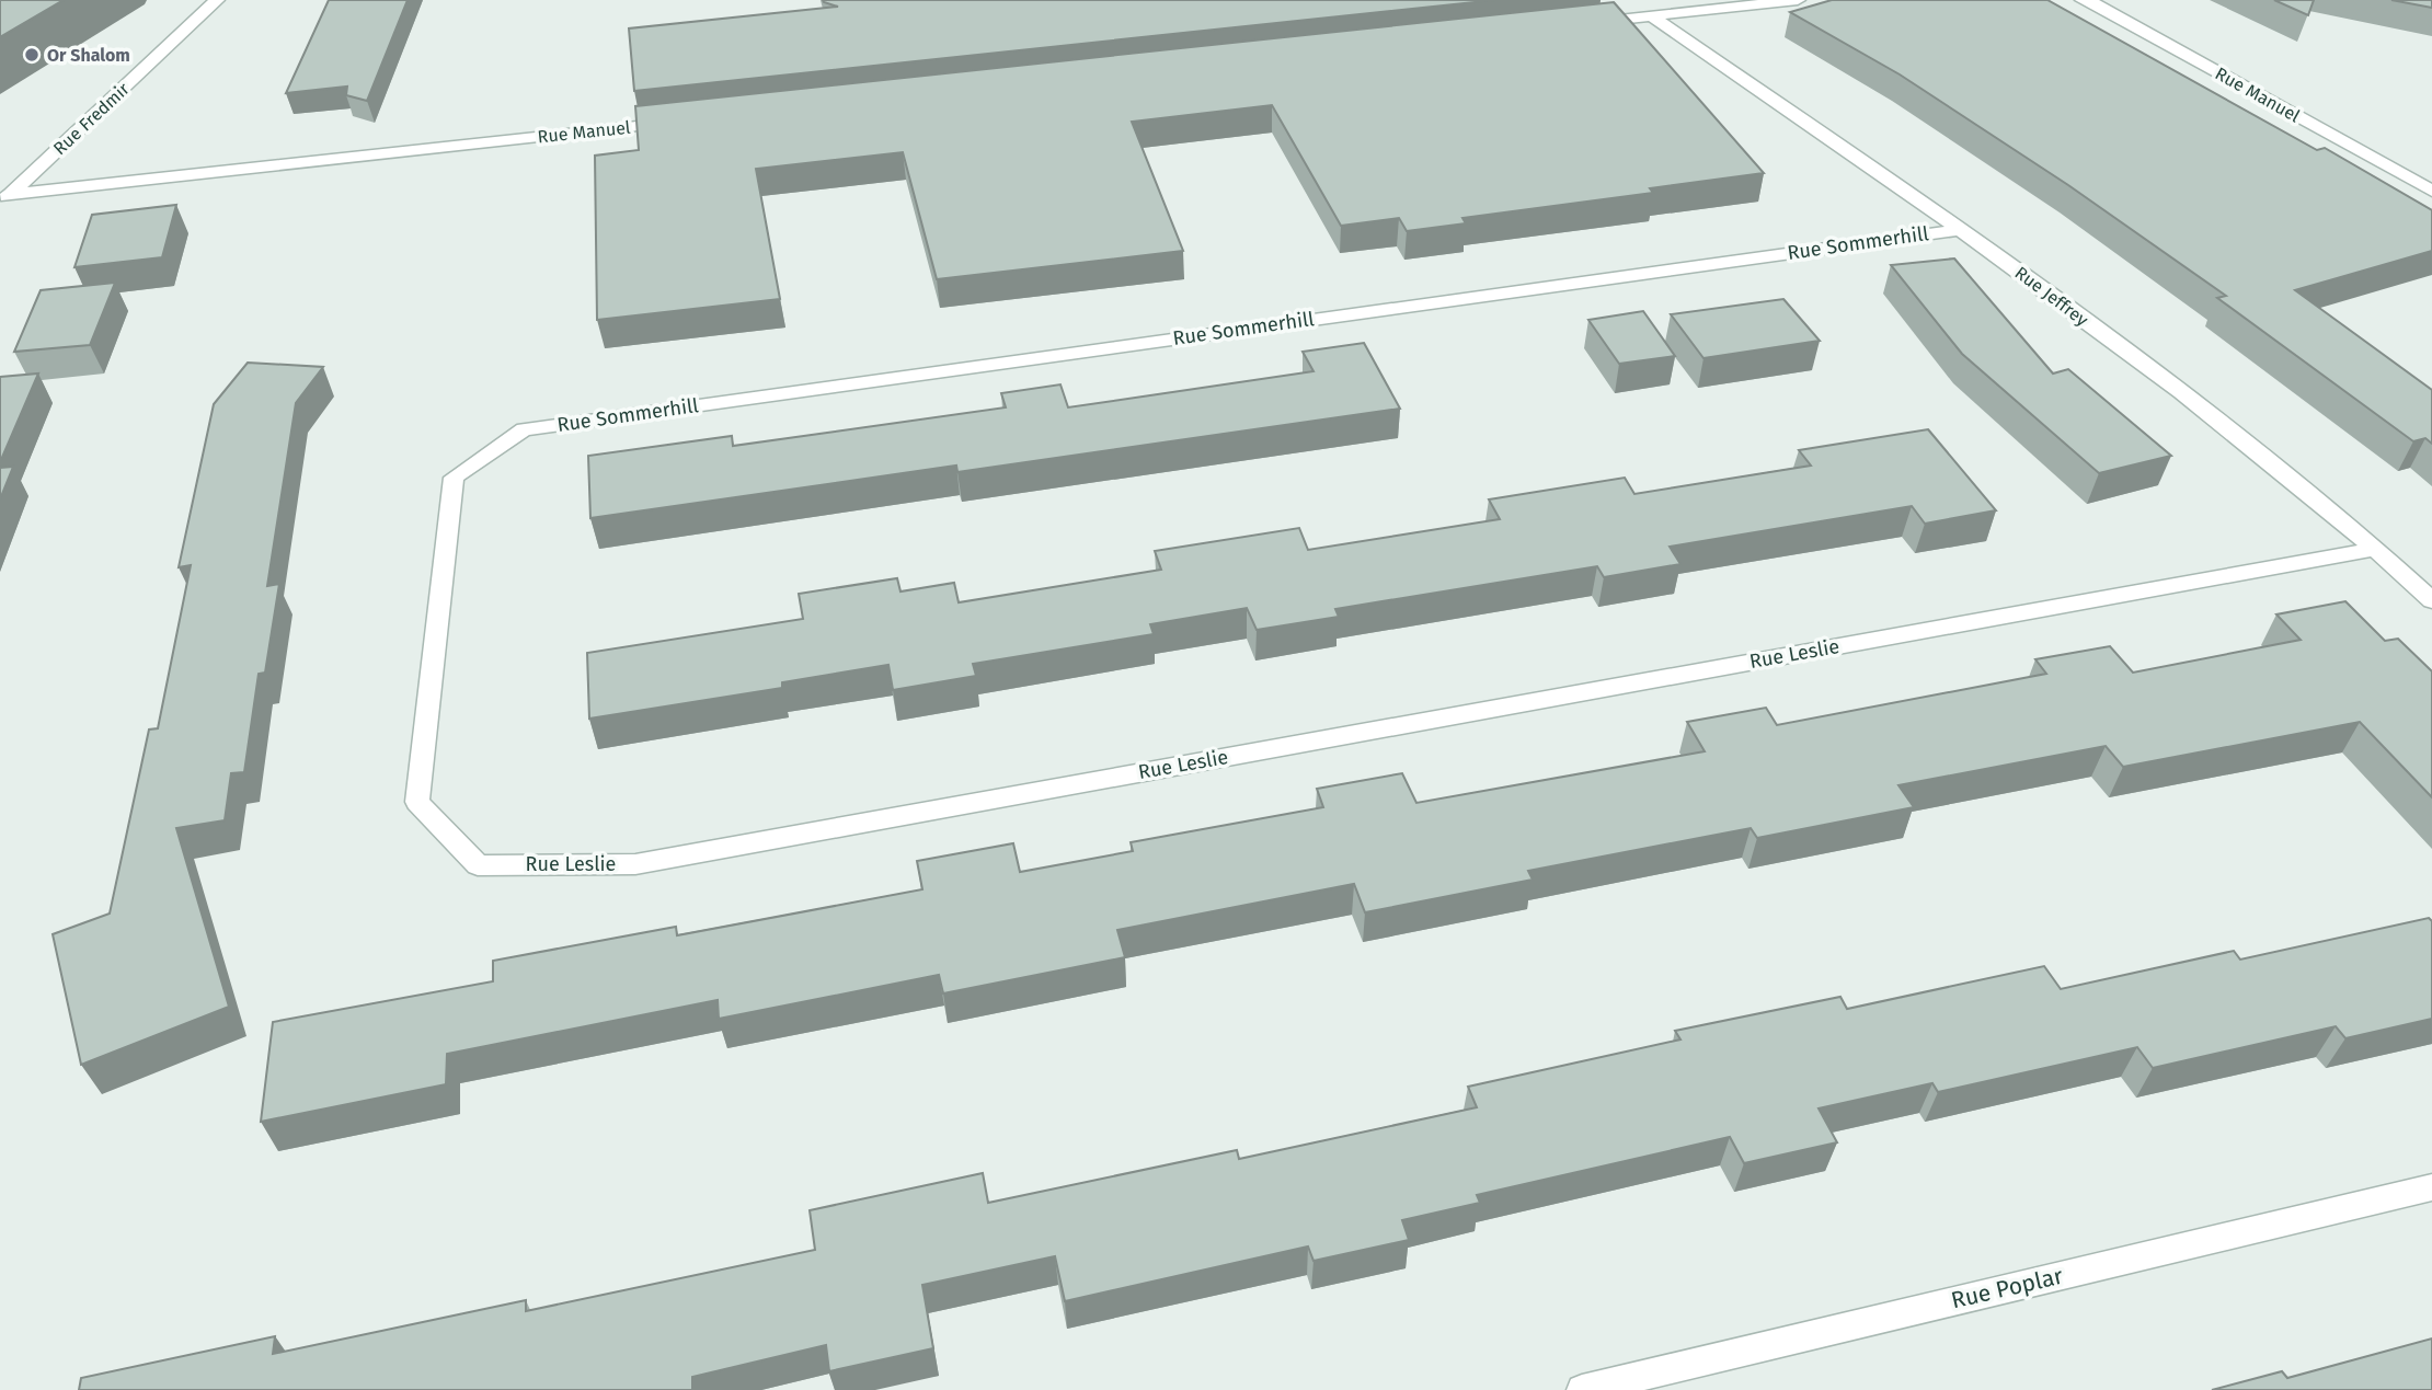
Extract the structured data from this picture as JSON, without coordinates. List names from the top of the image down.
{
  "streets": {
    "street": [
      "Rue Manuel",
      "Rue Fredmir",
      "Rue Sommerhill",
      "Rue Jeffrey",
      "Rue Leslie",
      "Rue Poplar"
    ]
  },
  "crossings": [
    ["Rue Manuel", "Rue Fredmir"],
    ["Rue Sommerhill", "Rue Jeffrey"],
    ["Rue Sommerhill", "Rue Leslie"],
    ["Rue Jeffrey", "Rue Leslie"]
  ],
  "places": ["Or Shalom"]
}
